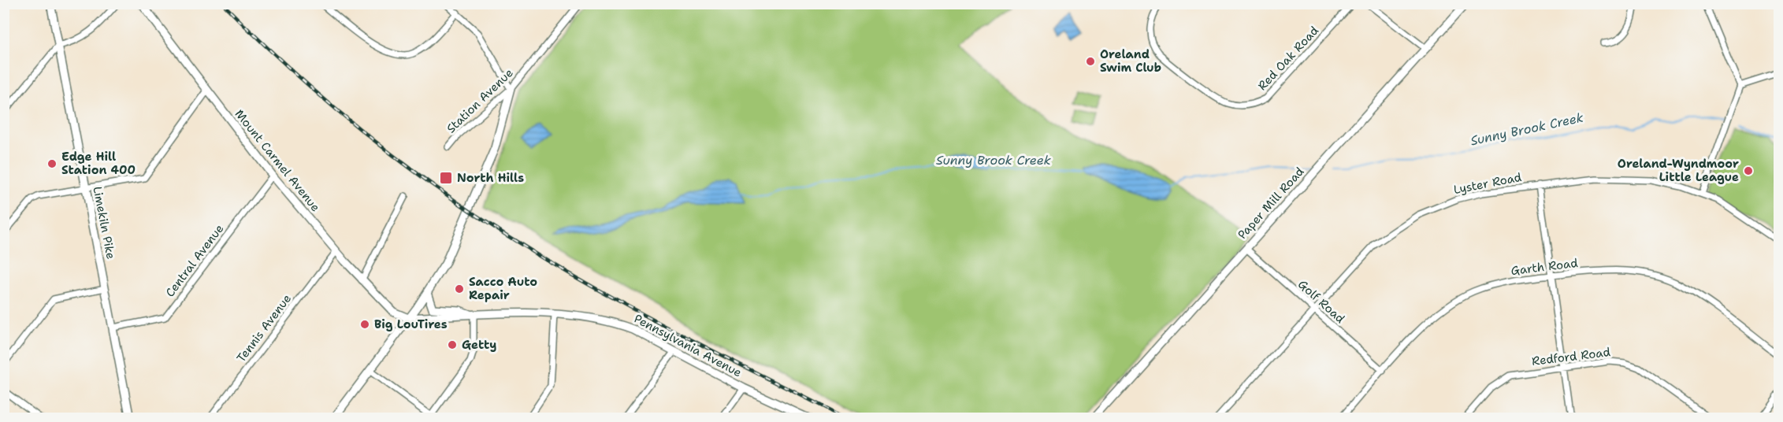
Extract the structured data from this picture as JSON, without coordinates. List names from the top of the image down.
{
  "streets": {
    "main road": [
      "Mount Carmel Avenue",
      "Paper Mill Road",
      "Limekiln Pike",
      "Pennsylvania Avenue"
    ],
    "street": [
      "Red Oak Road",
      "Station Avenue",
      "Lyster Road",
      "Central Avenue",
      "Garth Road",
      "Golf Road",
      "Tennis Avenue",
      "Redford Road"
    ]
  },
  "crossings": [
    ["Mount Carmel Avenue", "Central Avenue"],
    ["Mount Carmel Avenue", "Tennis Avenue"],
    ["Mount Carmel Avenue", "Pennsylvania Avenue"],
    ["Lyster Road", "Golf Road"],
    ["Paper Mill Road", "Golf Road"],
    ["Limekiln Pike", "Central Avenue"],
    ["Garth Road", "Golf Road"]
  ],
  "water": ["Sunny Brook Creek"],
  "places": {
    "other": [
      "Oreland Swim Club",
      "Edge Hill Station 400",
      "Oreland-Wyndmoor Little League",
      "Sacco Auto Repair",
      "Big LouTires",
      "Getty"
    ],
    "transit": ["North Hills"]
  }
}
